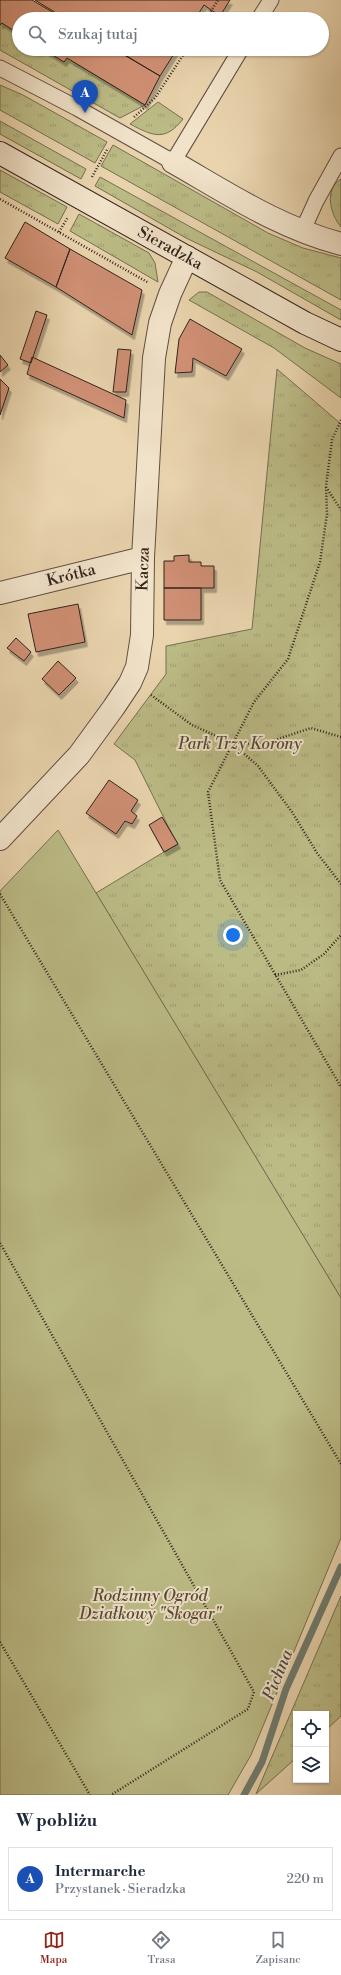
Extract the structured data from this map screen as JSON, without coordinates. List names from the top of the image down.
{
  "streets": {
    "street": ["Sieradzka", "Kacza", "Krótka"]
  },
  "crossings": [
    ["Sieradzka", "Kacza"],
    ["Kacza", "Krótka"]
  ],
  "water": ["Pichna"],
  "parks": ["Park Trzy Korony", "Rodzinny Ogród Działkowy \"Skogar\""],
  "page": {
    "search": "Szukaj tutaj",
    "pins": "A",
    "heading": "W pobliżu",
    "list": [
      {
        "mark": "A",
        "name": "Intermarche",
        "note": "Przystanek · Sieradzka",
        "value": "220 m"
      }
    ],
    "nav": ["Mapa", "Trasa", "Zapisane"]
  }
}
